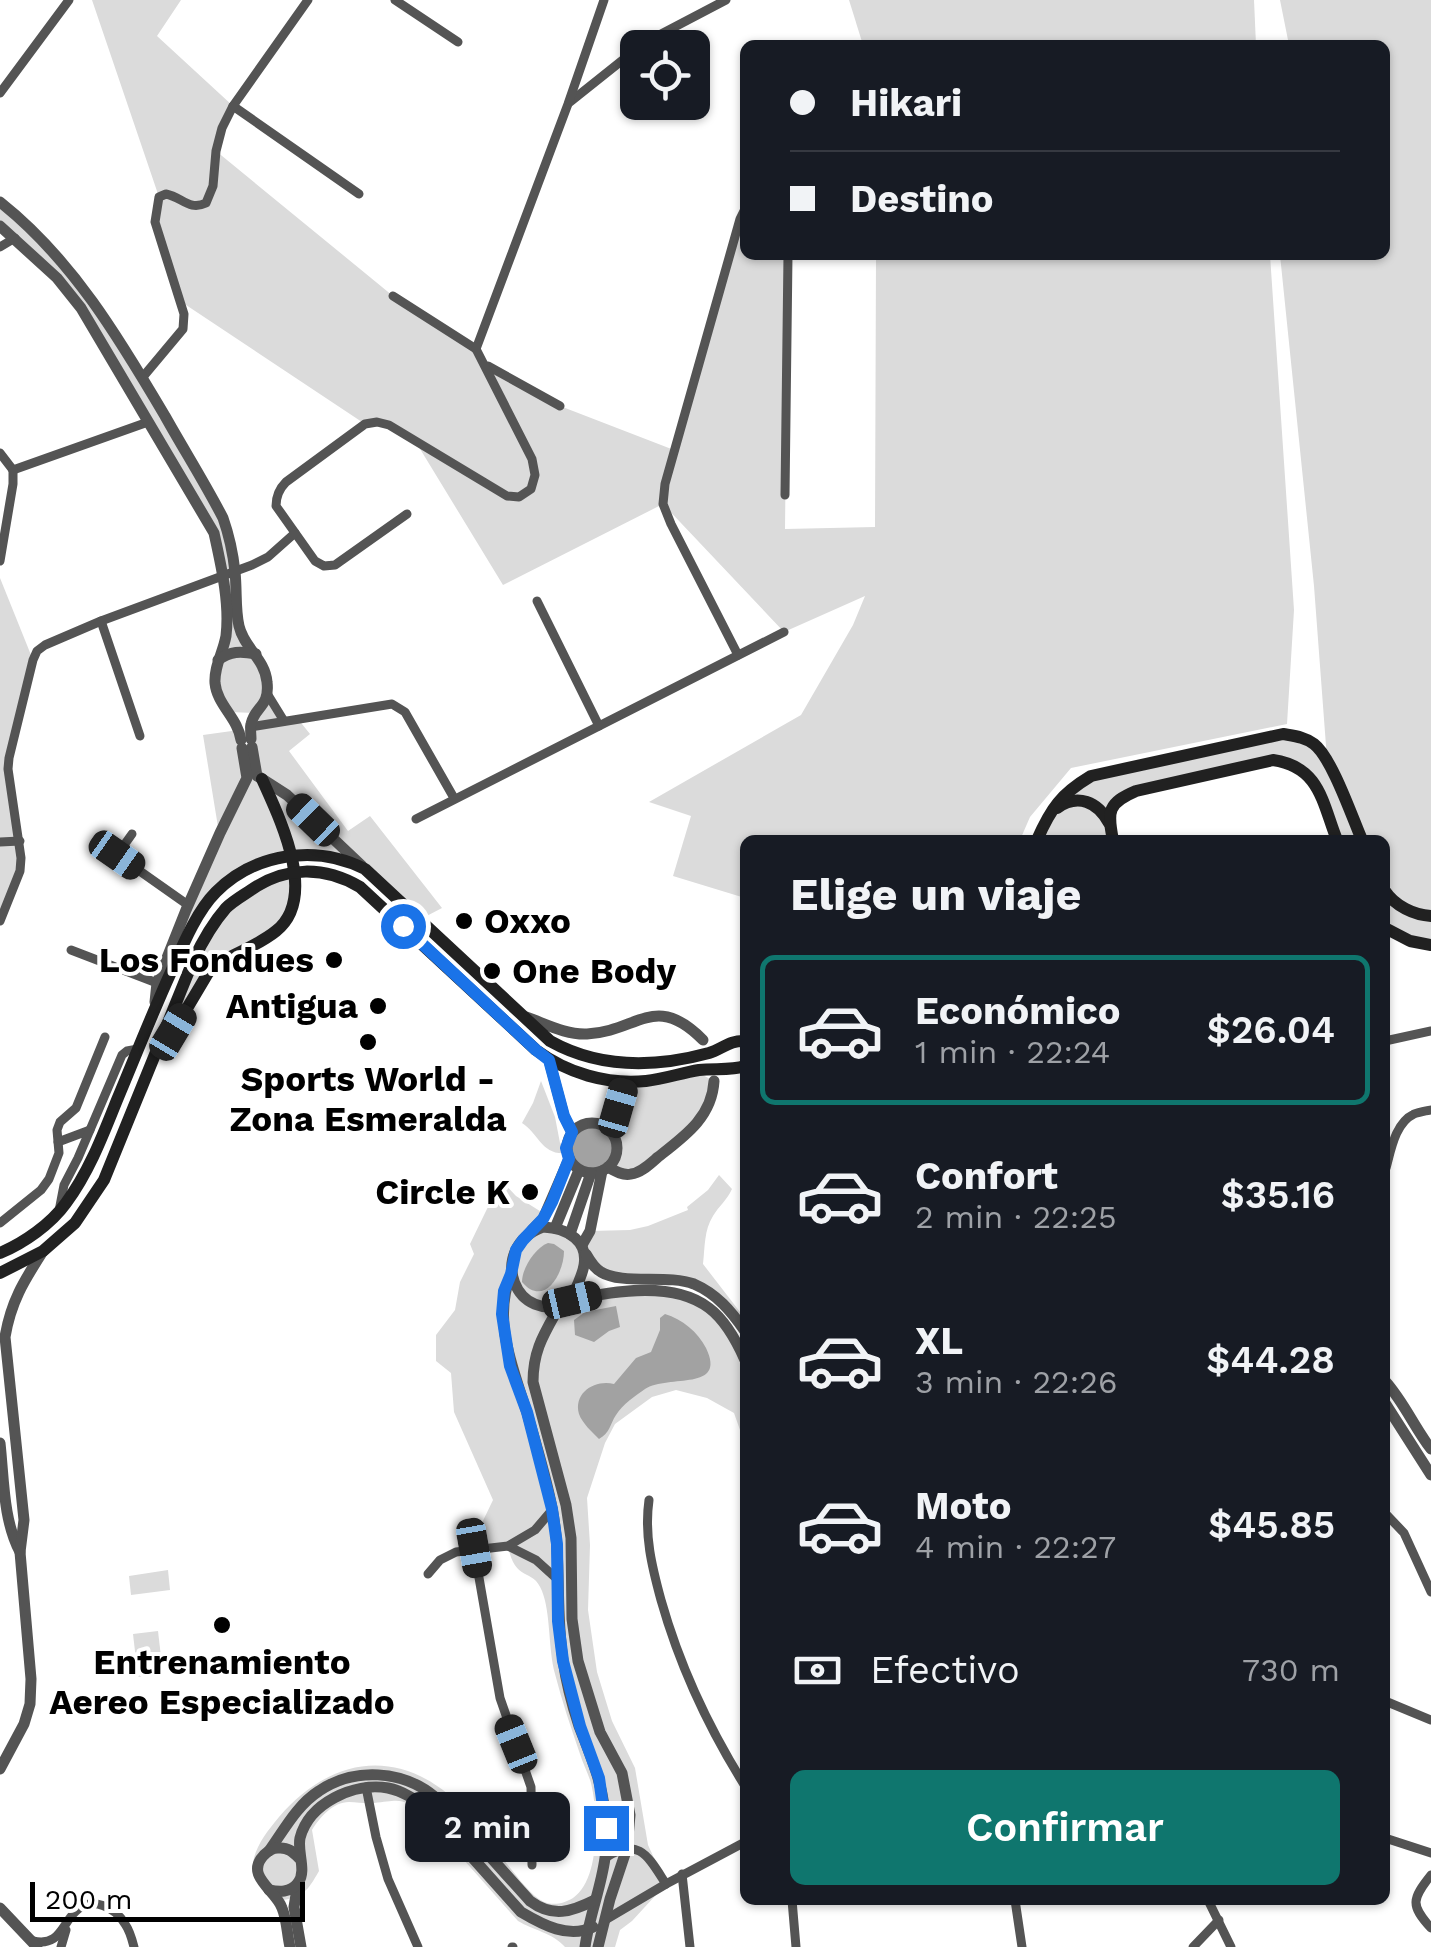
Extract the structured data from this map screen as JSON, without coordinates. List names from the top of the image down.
{
  "places": [
    "Oxxo",
    "Los Fondues",
    "One Body",
    "Antigua",
    "Sports World - Zona Esmeralda",
    "Circle K",
    "Entrenamiento Aereo Especializado"
  ],
  "scale_bar": "200 m",
  "page": {
    "banner": ["Hikari", "Destino"],
    "heading": "Elige un viaje",
    "list": [
      {
        "name": "Económico",
        "note": "1 min · 22:24",
        "value": "$26.04"
      },
      {
        "name": "Confort",
        "note": "2 min · 22:25",
        "value": "$35.16"
      },
      {
        "name": "XL",
        "note": "3 min · 22:26",
        "value": "$44.28"
      },
      {
        "name": "Moto",
        "note": "4 min · 22:27",
        "value": "$45.85"
      }
    ],
    "pay": ["Efectivo", "730 m"],
    "buttons": "Confirmar",
    "bubble": "2 min",
    "scale": "200 m"
  }
}
